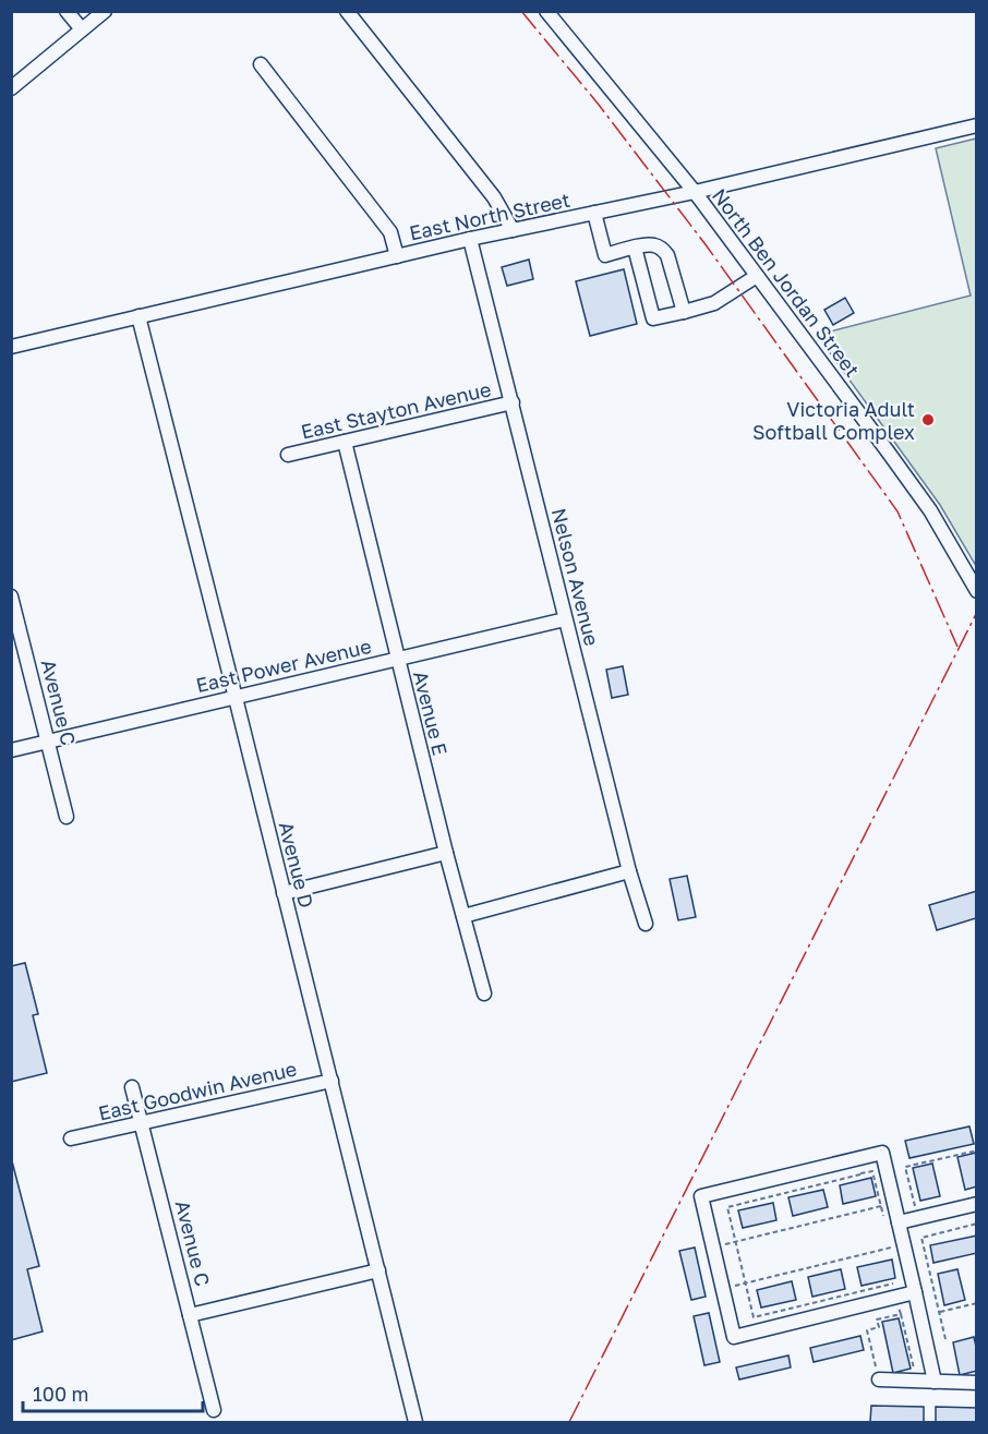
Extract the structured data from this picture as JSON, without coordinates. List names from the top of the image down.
{
  "streets": {
    "street": [
      "East North Street",
      "North Ben Jordan Street",
      "East Stayton Avenue",
      "Nelson Avenue",
      "East Power Avenue",
      "Avenue C",
      "Avenue E",
      "Avenue D",
      "East Goodwin Avenue"
    ]
  },
  "crossings": [
    ["East North Street", "North Ben Jordan Street"],
    ["East North Street", "Nelson Avenue"],
    ["East North Street", "Avenue D"],
    ["East Stayton Avenue", "Nelson Avenue"],
    ["East Stayton Avenue", "Avenue E"],
    ["Nelson Avenue", "East Power Avenue"],
    ["East Power Avenue", "Avenue C"],
    ["East Power Avenue", "Avenue E"],
    ["East Power Avenue", "Avenue D"],
    ["Avenue C", "East Goodwin Avenue"],
    ["Avenue D", "East Goodwin Avenue"]
  ],
  "places": ["Victoria Adult Softball Complex"],
  "scale_bar": "100 m"
}
